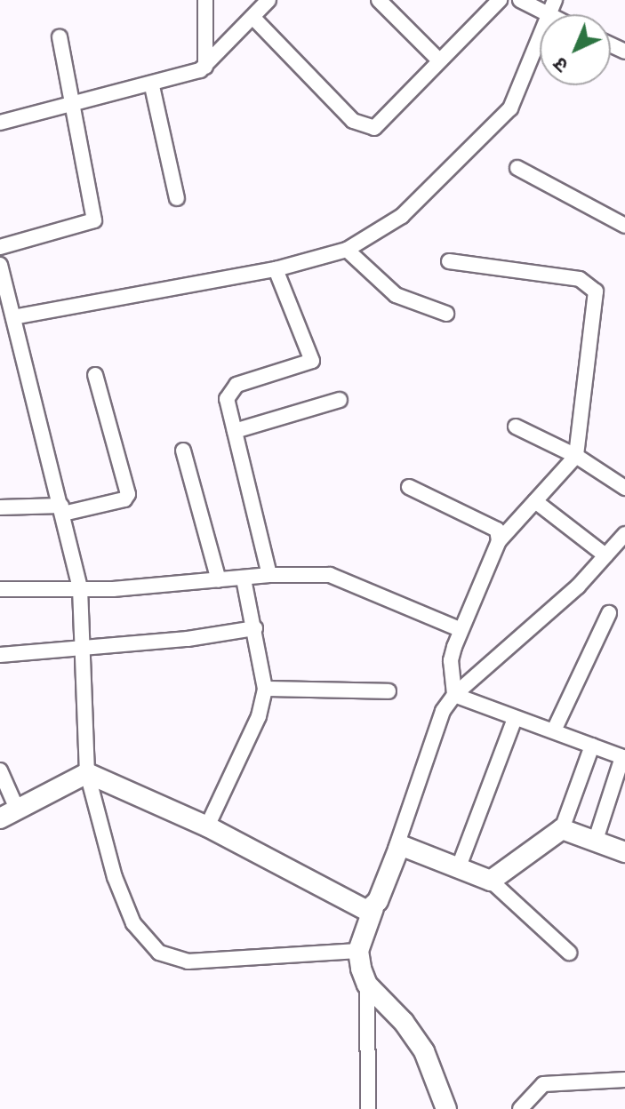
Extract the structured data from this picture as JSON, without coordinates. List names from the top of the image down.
{
  "north": "bottom left"
}
